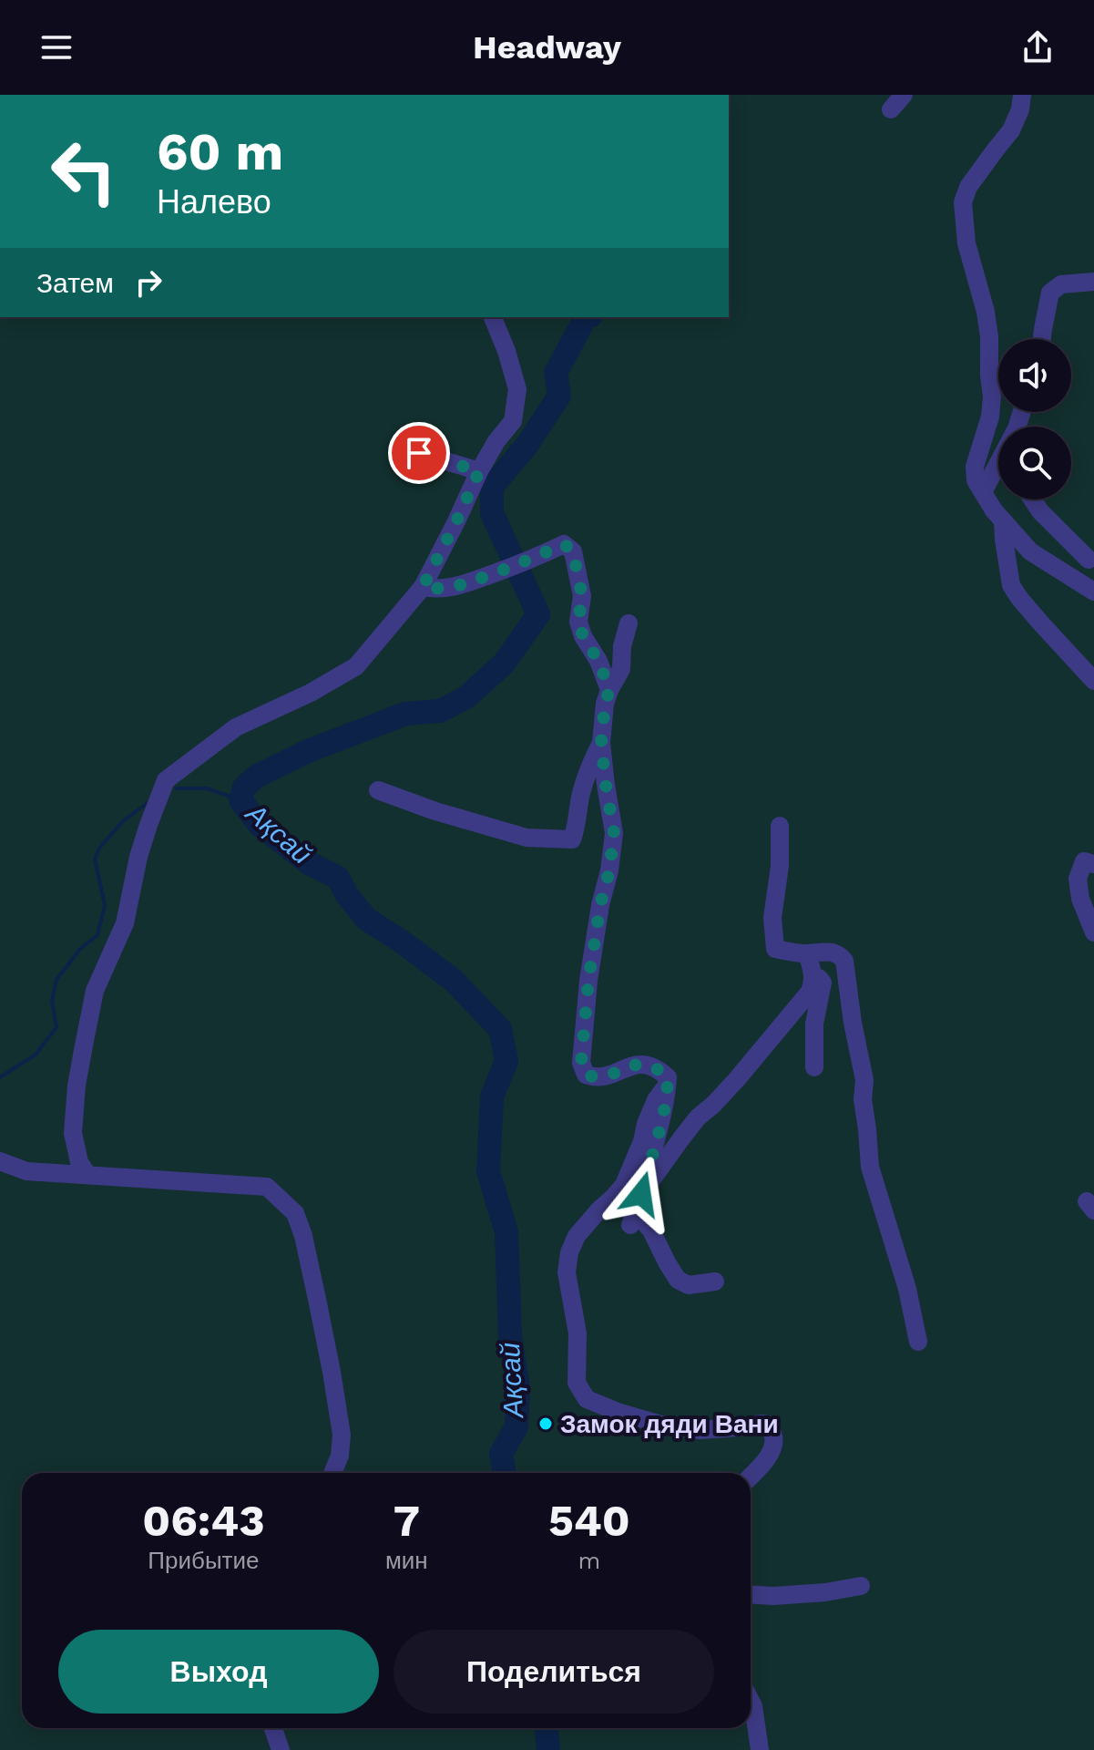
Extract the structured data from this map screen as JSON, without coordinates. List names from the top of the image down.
{
  "water": ["Ақсай"],
  "places": ["Замок дяди Вани"],
  "page": {
    "header": "Headway",
    "turn": ["60 m", "Налево"],
    "then": "Затем",
    "eta": [
      "06:43",
      "Прибытие",
      "7",
      "мин",
      "540",
      "m"
    ],
    "buttons": ["Выход", "Поделиться"]
  }
}
